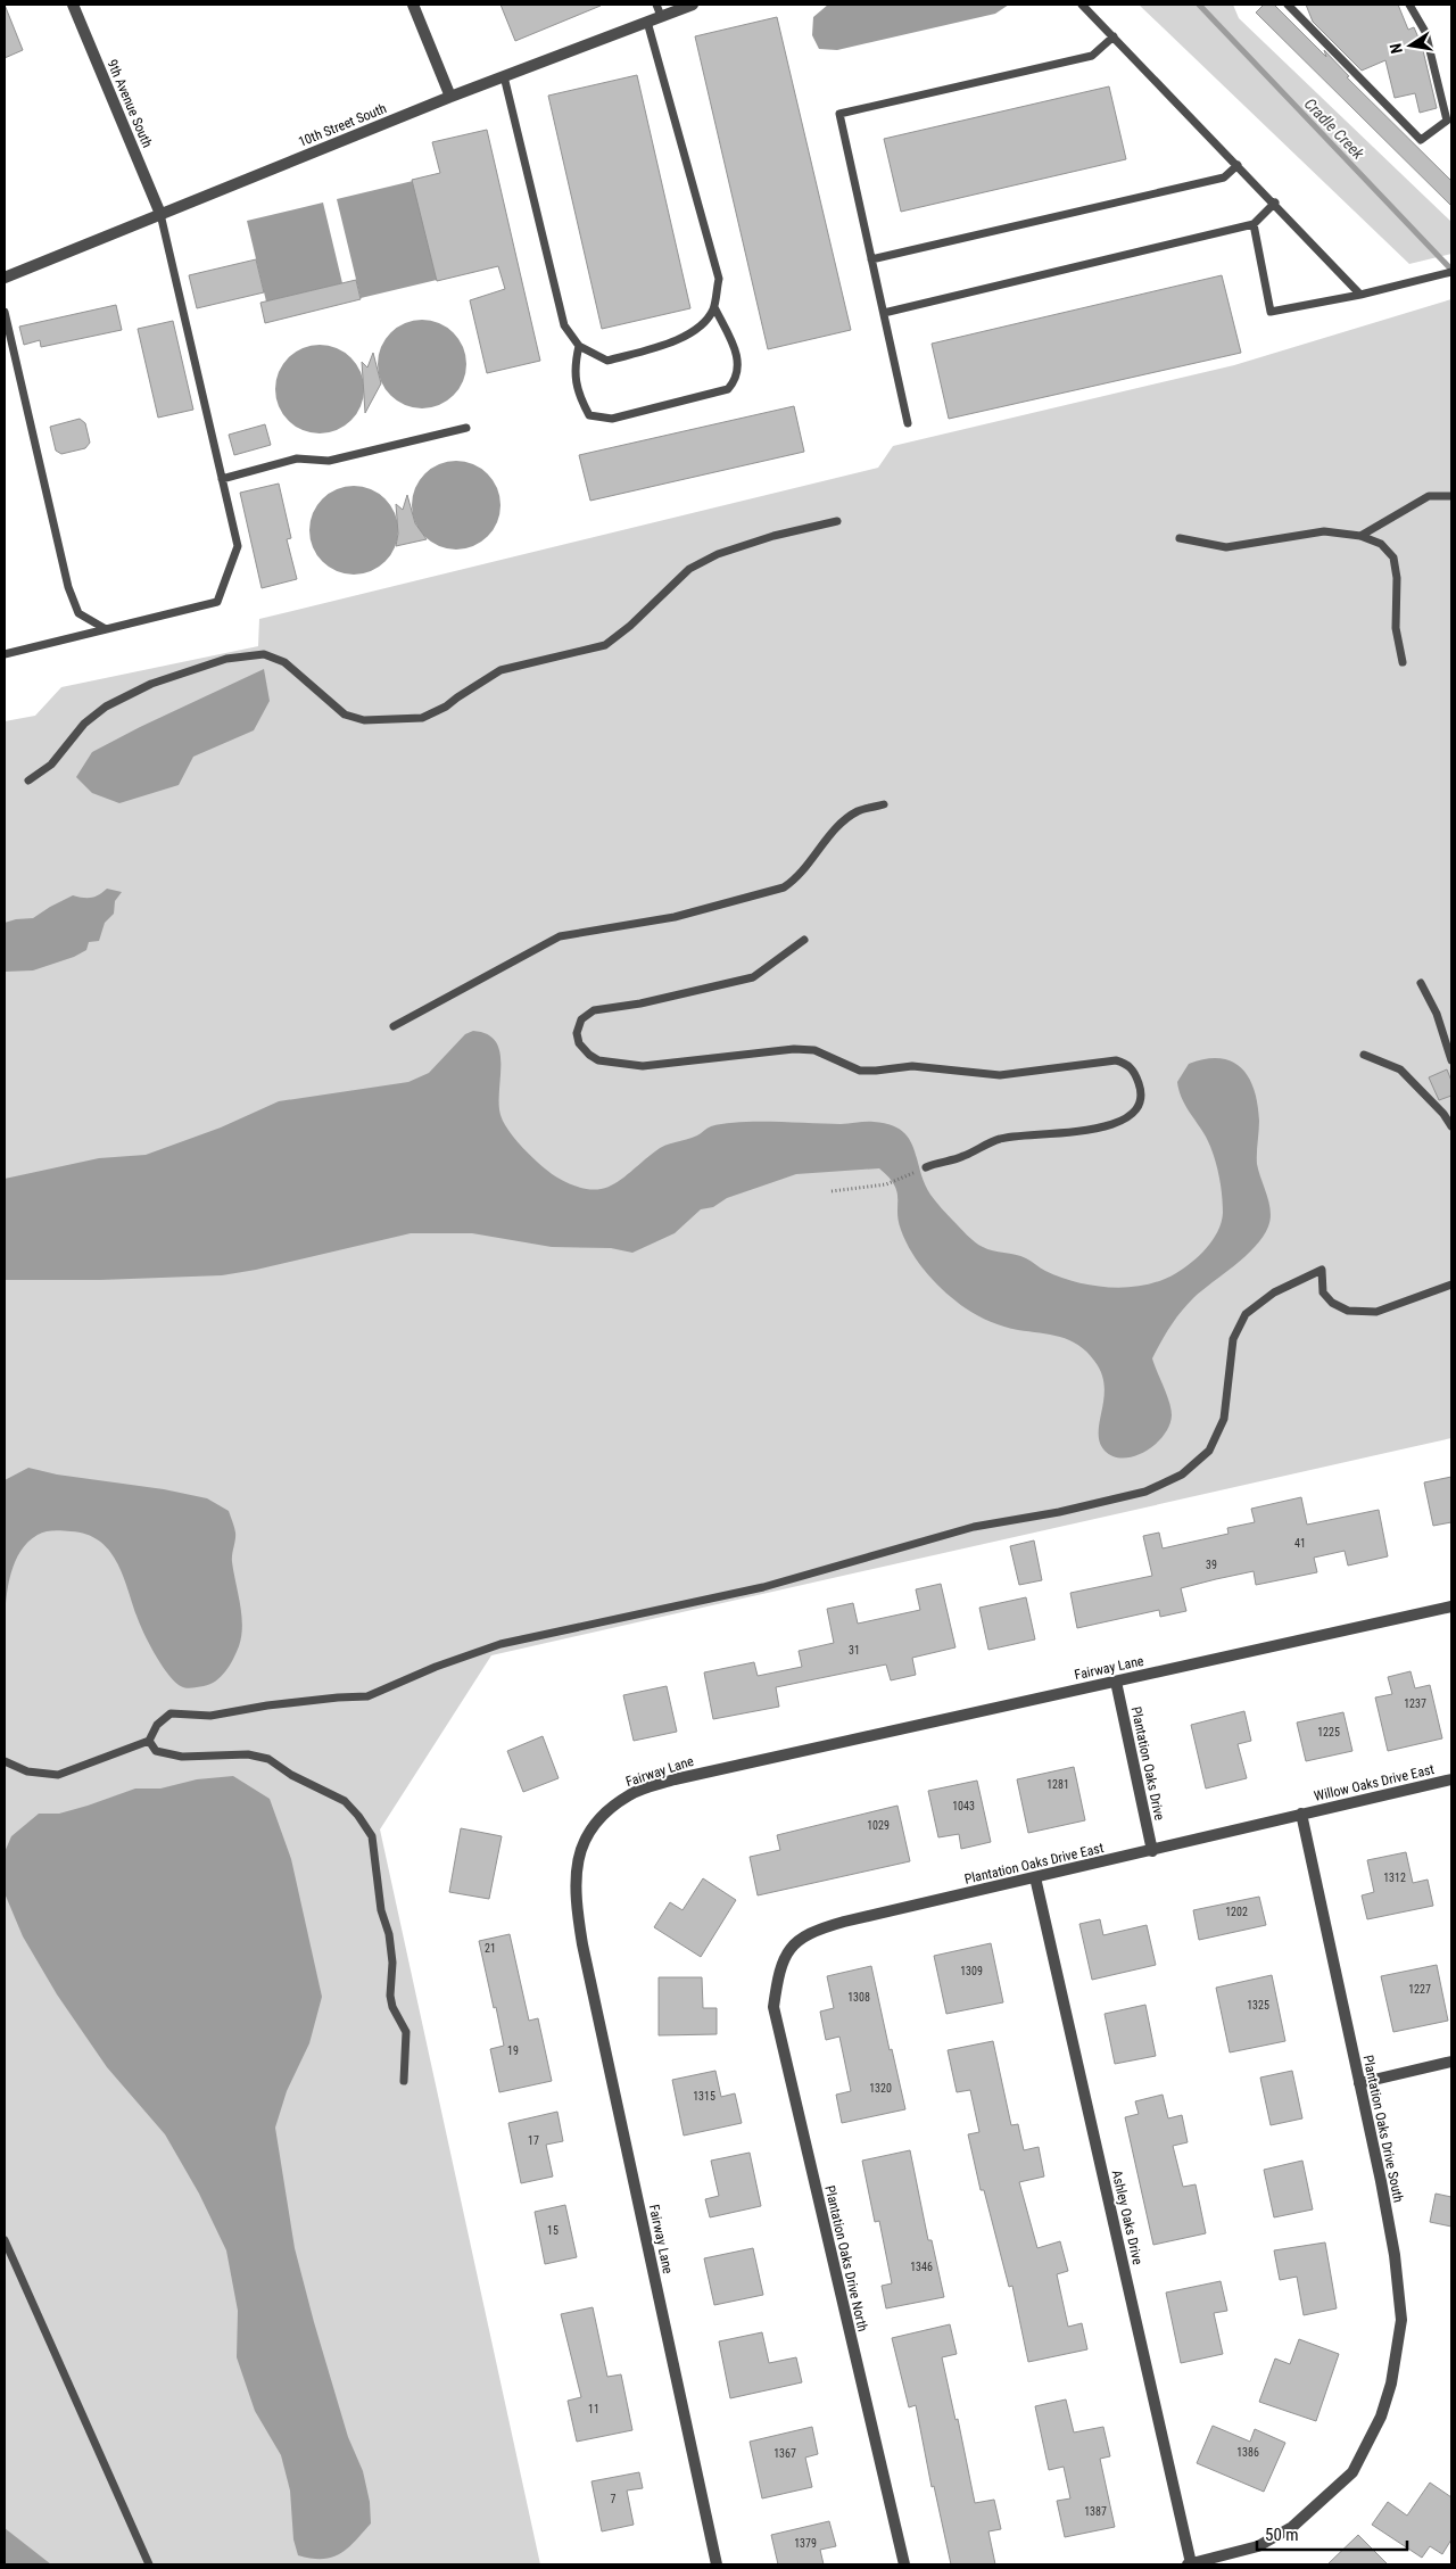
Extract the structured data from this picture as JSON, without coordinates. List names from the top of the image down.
{
  "streets": {
    "street": [
      "9th Avenue South",
      "10th Street South",
      "Fairway Lane",
      "Plantation Oaks Drive",
      "Willow Oaks Drive East",
      "Plantation Oaks Drive East",
      "Plantation Oaks Drive South",
      "Ashley Oaks Drive",
      "Plantation Oaks Drive North"
    ]
  },
  "crossings": [
    ["9th Avenue South", "10th Street South"],
    ["Fairway Lane", "Plantation Oaks Drive"],
    ["Plantation Oaks Drive", "Plantation Oaks Drive East"],
    ["Willow Oaks Drive East", "Plantation Oaks Drive East"],
    ["Willow Oaks Drive East", "Plantation Oaks Drive South"],
    ["Plantation Oaks Drive East", "Plantation Oaks Drive South"],
    ["Plantation Oaks Drive East", "Ashley Oaks Drive"],
    ["Plantation Oaks Drive East", "Plantation Oaks Drive North"],
    ["Plantation Oaks Drive South", "Ashley Oaks Drive"]
  ],
  "water": ["Cradle Creek"],
  "house_numbers": [
    "41",
    "39",
    "31",
    "1237",
    "1225",
    "1281",
    "1043",
    "1029",
    "1312",
    "1202",
    "21",
    "1309",
    "1227",
    "1308",
    "1325",
    "19",
    "1320",
    "1315",
    "17",
    "15",
    "1346",
    "11",
    "1386",
    "1367",
    "7",
    "1387",
    "1379"
  ],
  "scale_bar": "50 m",
  "north": "left"
}
